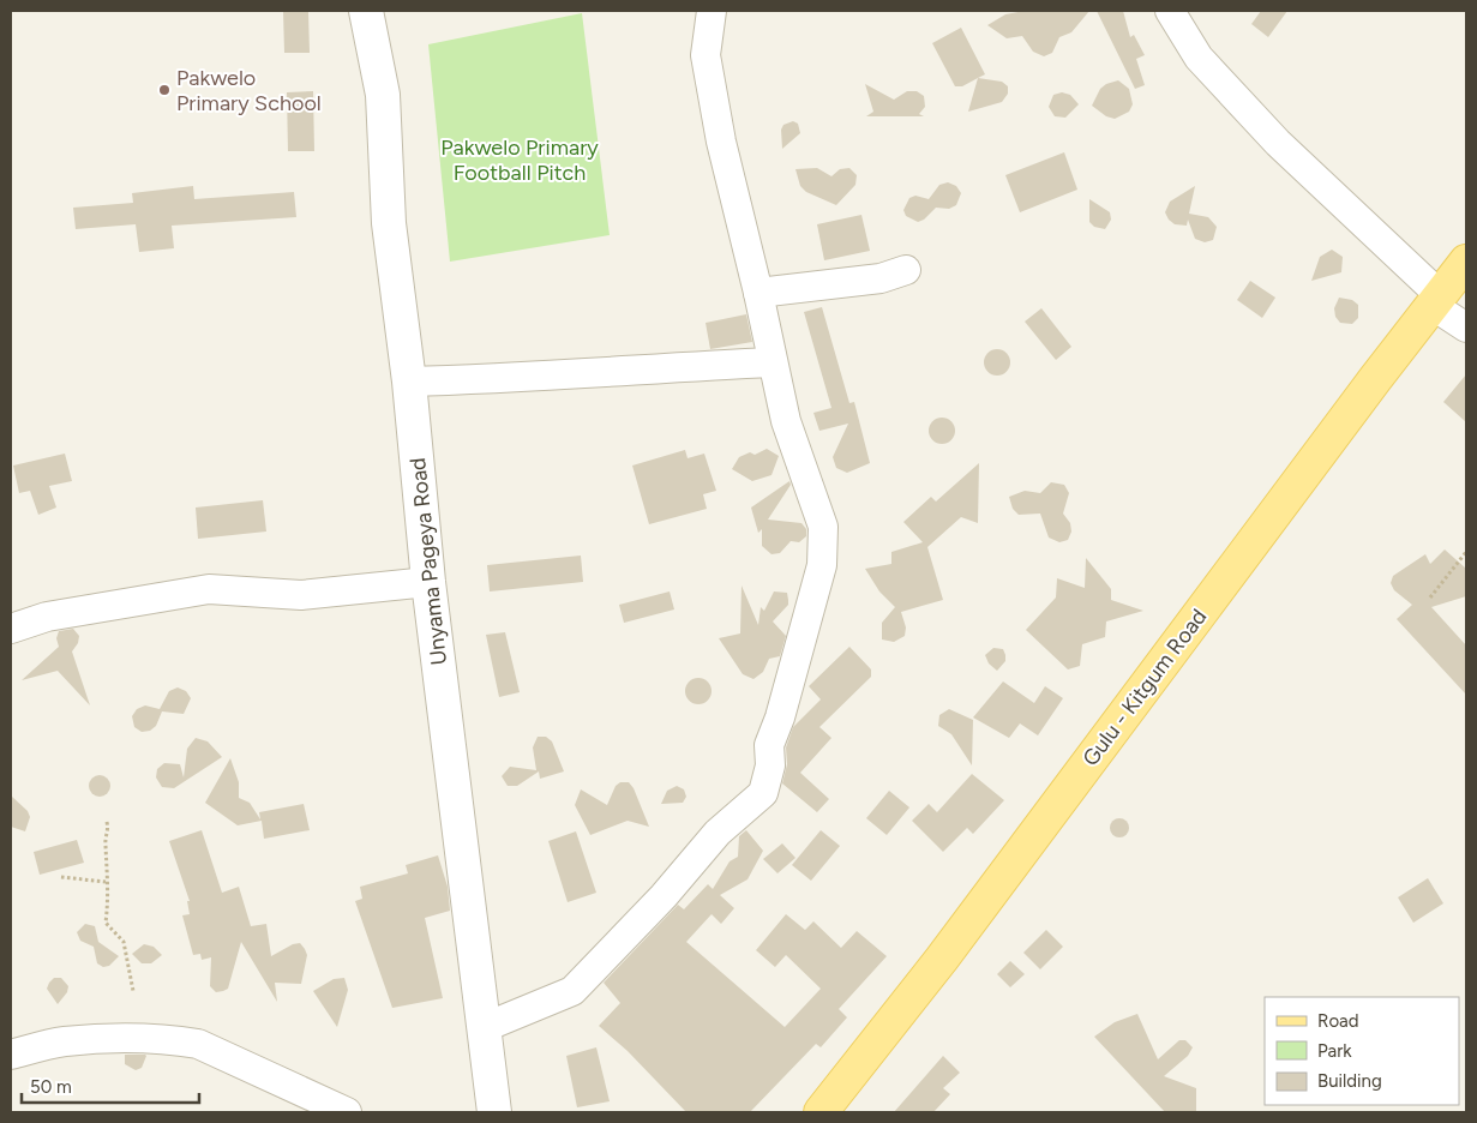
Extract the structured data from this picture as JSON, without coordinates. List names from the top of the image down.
{
  "streets": {
    "main road": ["Gulu - Kitgum Road"],
    "street": ["Unyama Pageya Road"]
  },
  "parks": ["Pakwelo Primary Football Pitch"],
  "places": ["Pakwelo Primary School"],
  "legend": ["Road", "Park", "Building"],
  "scale_bar": "50 m"
}
